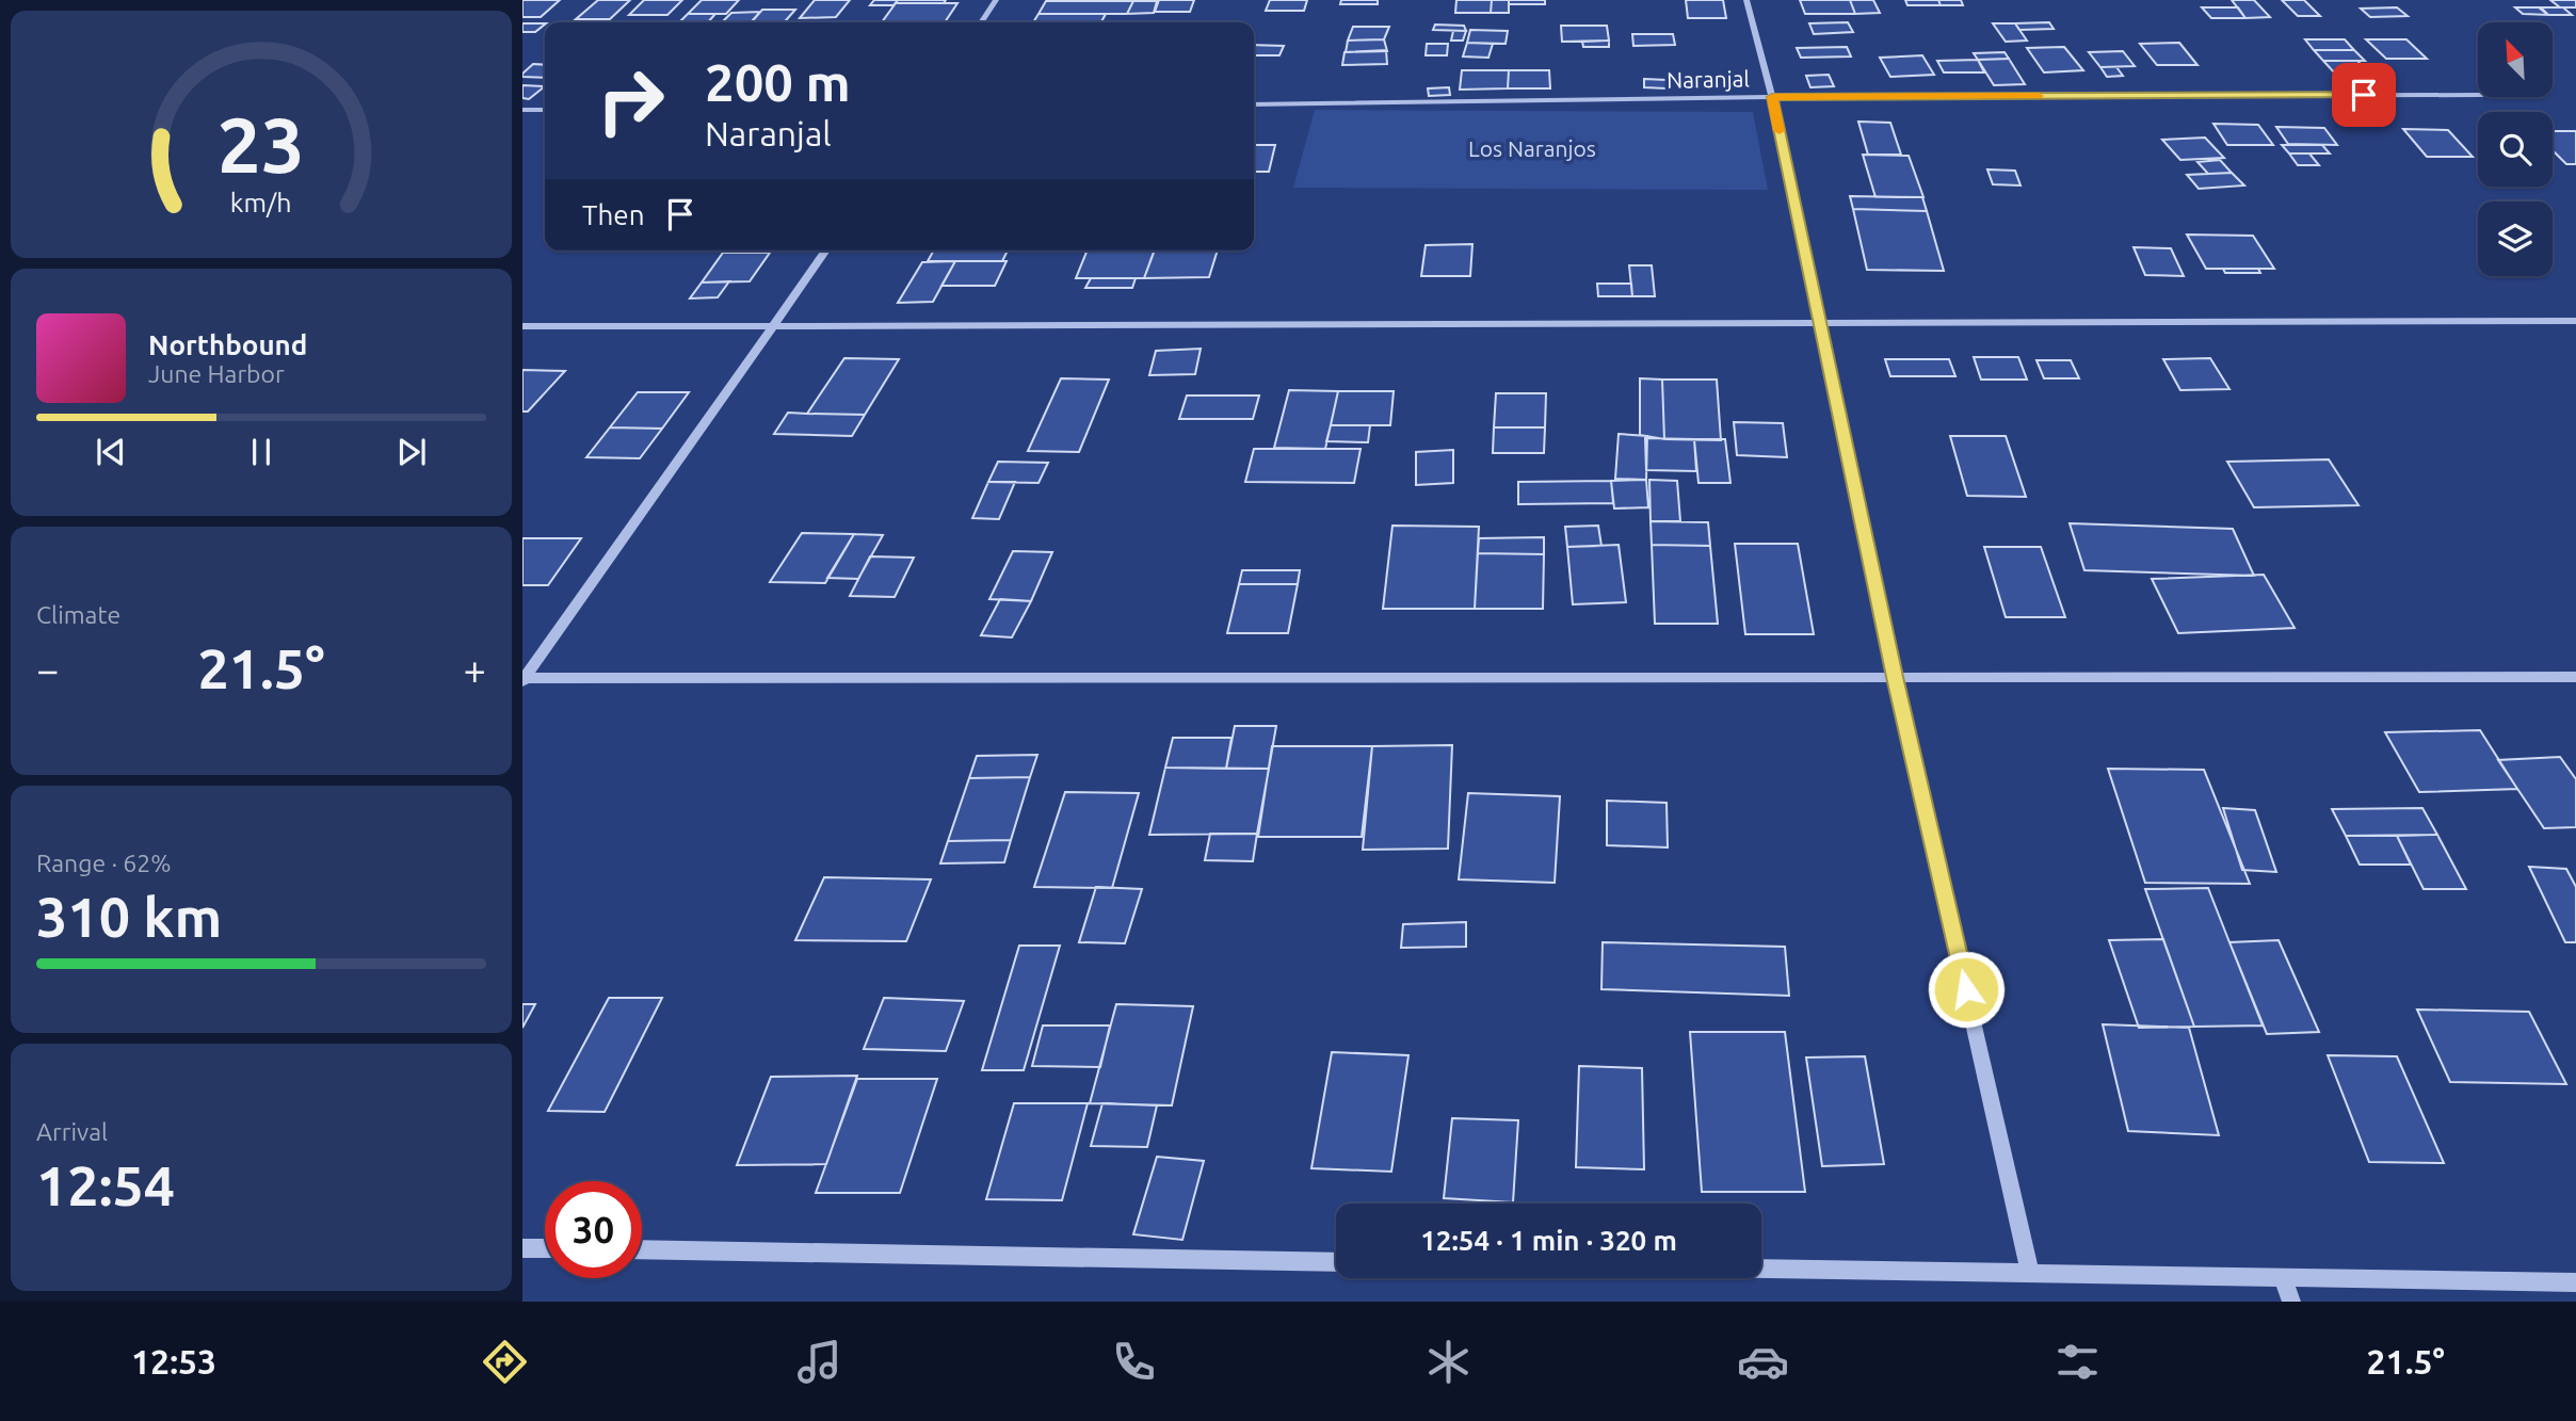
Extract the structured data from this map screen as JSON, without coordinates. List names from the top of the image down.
{
  "streets": {
    "street": ["Naranjal"]
  },
  "parks": ["Los Naranjos"],
  "north": "top left",
  "page": {
    "turn": ["200 m", "Naranjal"],
    "then": "Then",
    "song": ["Northbound", "June Harbor"],
    "tile": [
      "Climate",
      ["Range · 62%", "310 km"],
      ["Arrival", "12:54"]
    ],
    "heat": ["−", "21.5°", "+"],
    "limit": "30",
    "trip": "12:54 · 1 min · 320 m",
    "tabs": ["12:53", "21.5°"],
    "gauge": ["23", "km/h"]
  }
}
